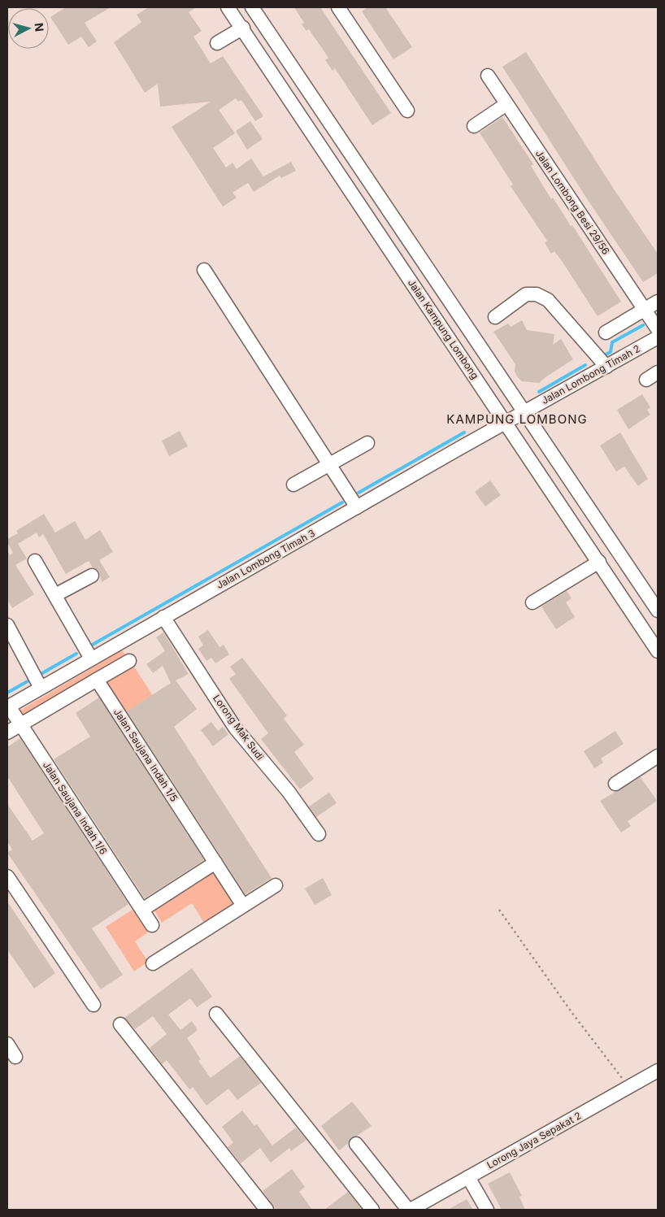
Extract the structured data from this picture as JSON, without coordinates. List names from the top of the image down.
{
  "streets": {
    "street": [
      "Jalan Lombong Besi 29/56",
      "Jalan Kampung Lombong",
      "Jalan Lombong Timah 2",
      "Jalan Lombong Timah 3",
      "Lorong Mak Sudi",
      "Jalan Saujana Indah 1/5",
      "Jalan Saujana Indah 1/6",
      "Lorong Jaya Sepakat 2"
    ]
  },
  "crossings": [
    ["Jalan Kampung Lombong", "Jalan Lombong Timah 3"],
    ["Jalan Lombong Timah 2", "Jalan Lombong Timah 3"],
    ["Jalan Lombong Timah 3", "Lorong Mak Sudi"],
    ["Jalan Lombong Timah 3", "Jalan Saujana Indah 1/6"]
  ],
  "districts": ["KAMPUNG LOMBONG"],
  "north": "right"
}
